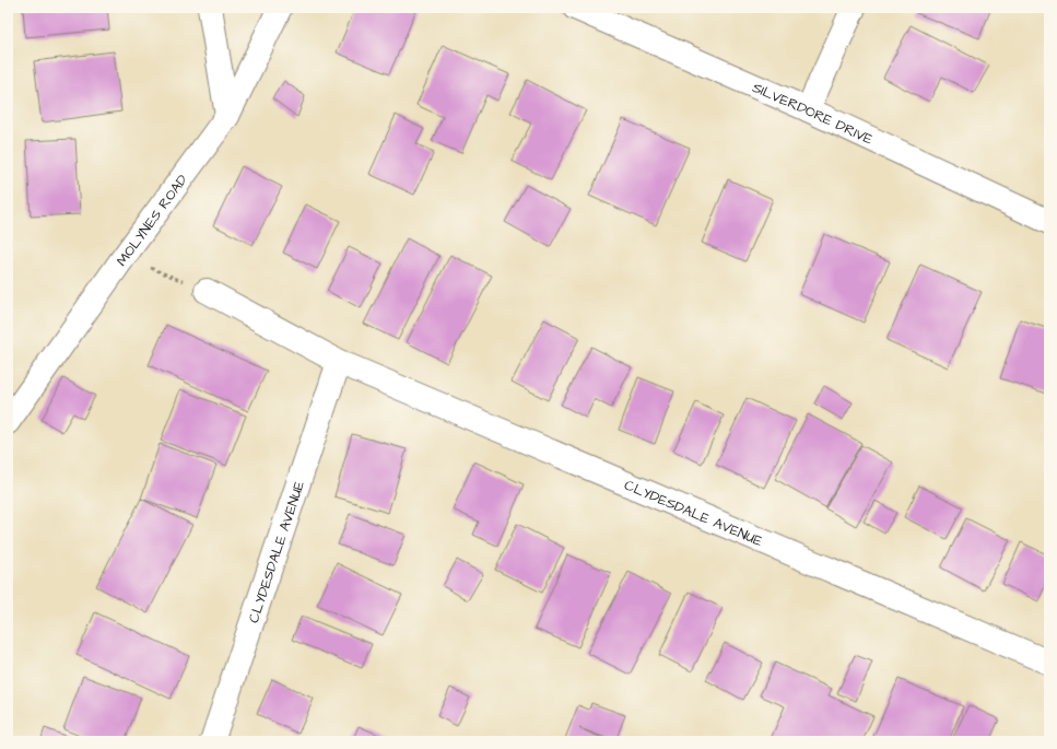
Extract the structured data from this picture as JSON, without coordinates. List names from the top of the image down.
{
  "streets": {
    "street": ["SILVERDORE DRIVE", "MOLYNES ROAD", "CLYDESDALE AVENUE"]
  }
}
